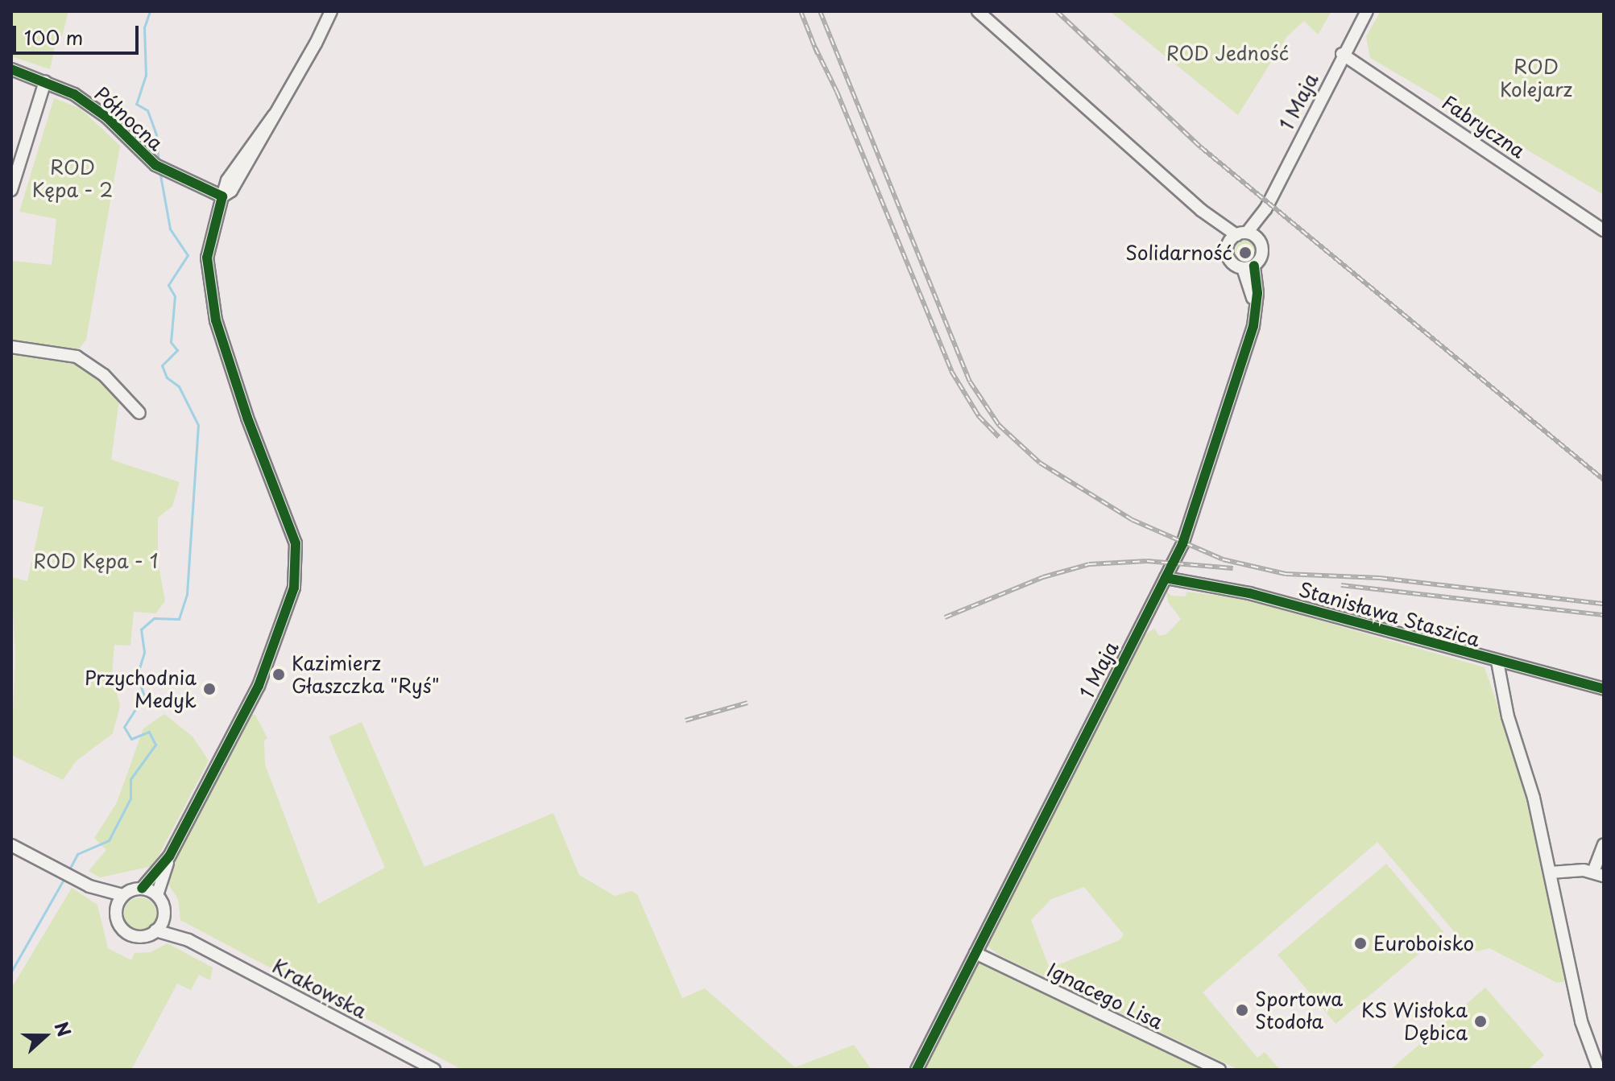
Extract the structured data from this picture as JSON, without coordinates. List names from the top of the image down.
{
  "streets": {
    "street": [
      "1 Maja",
      "Północna",
      "Fabryczna",
      "Stanisława Staszica",
      "Krakowska",
      "Ignacego Lisa"
    ]
  },
  "crossings": [
    ["1 Maja", "Fabryczna"],
    ["1 Maja", "Stanisława Staszica"],
    ["1 Maja", "Ignacego Lisa"]
  ],
  "parks": [
    "ROD Jedność",
    "ROD Kolejarz",
    "ROD Kępa - 2",
    "ROD Kępa - 1"
  ],
  "places": [
    "Solidarność",
    "Kazimierz Głaszczka \"Ryś\"",
    "Przychodnia Medyk",
    "Euroboisko",
    "Sportowa Stodoła",
    "KS Wisłoka Dębica"
  ],
  "scale_bar": "100 m",
  "north": "right"
}
